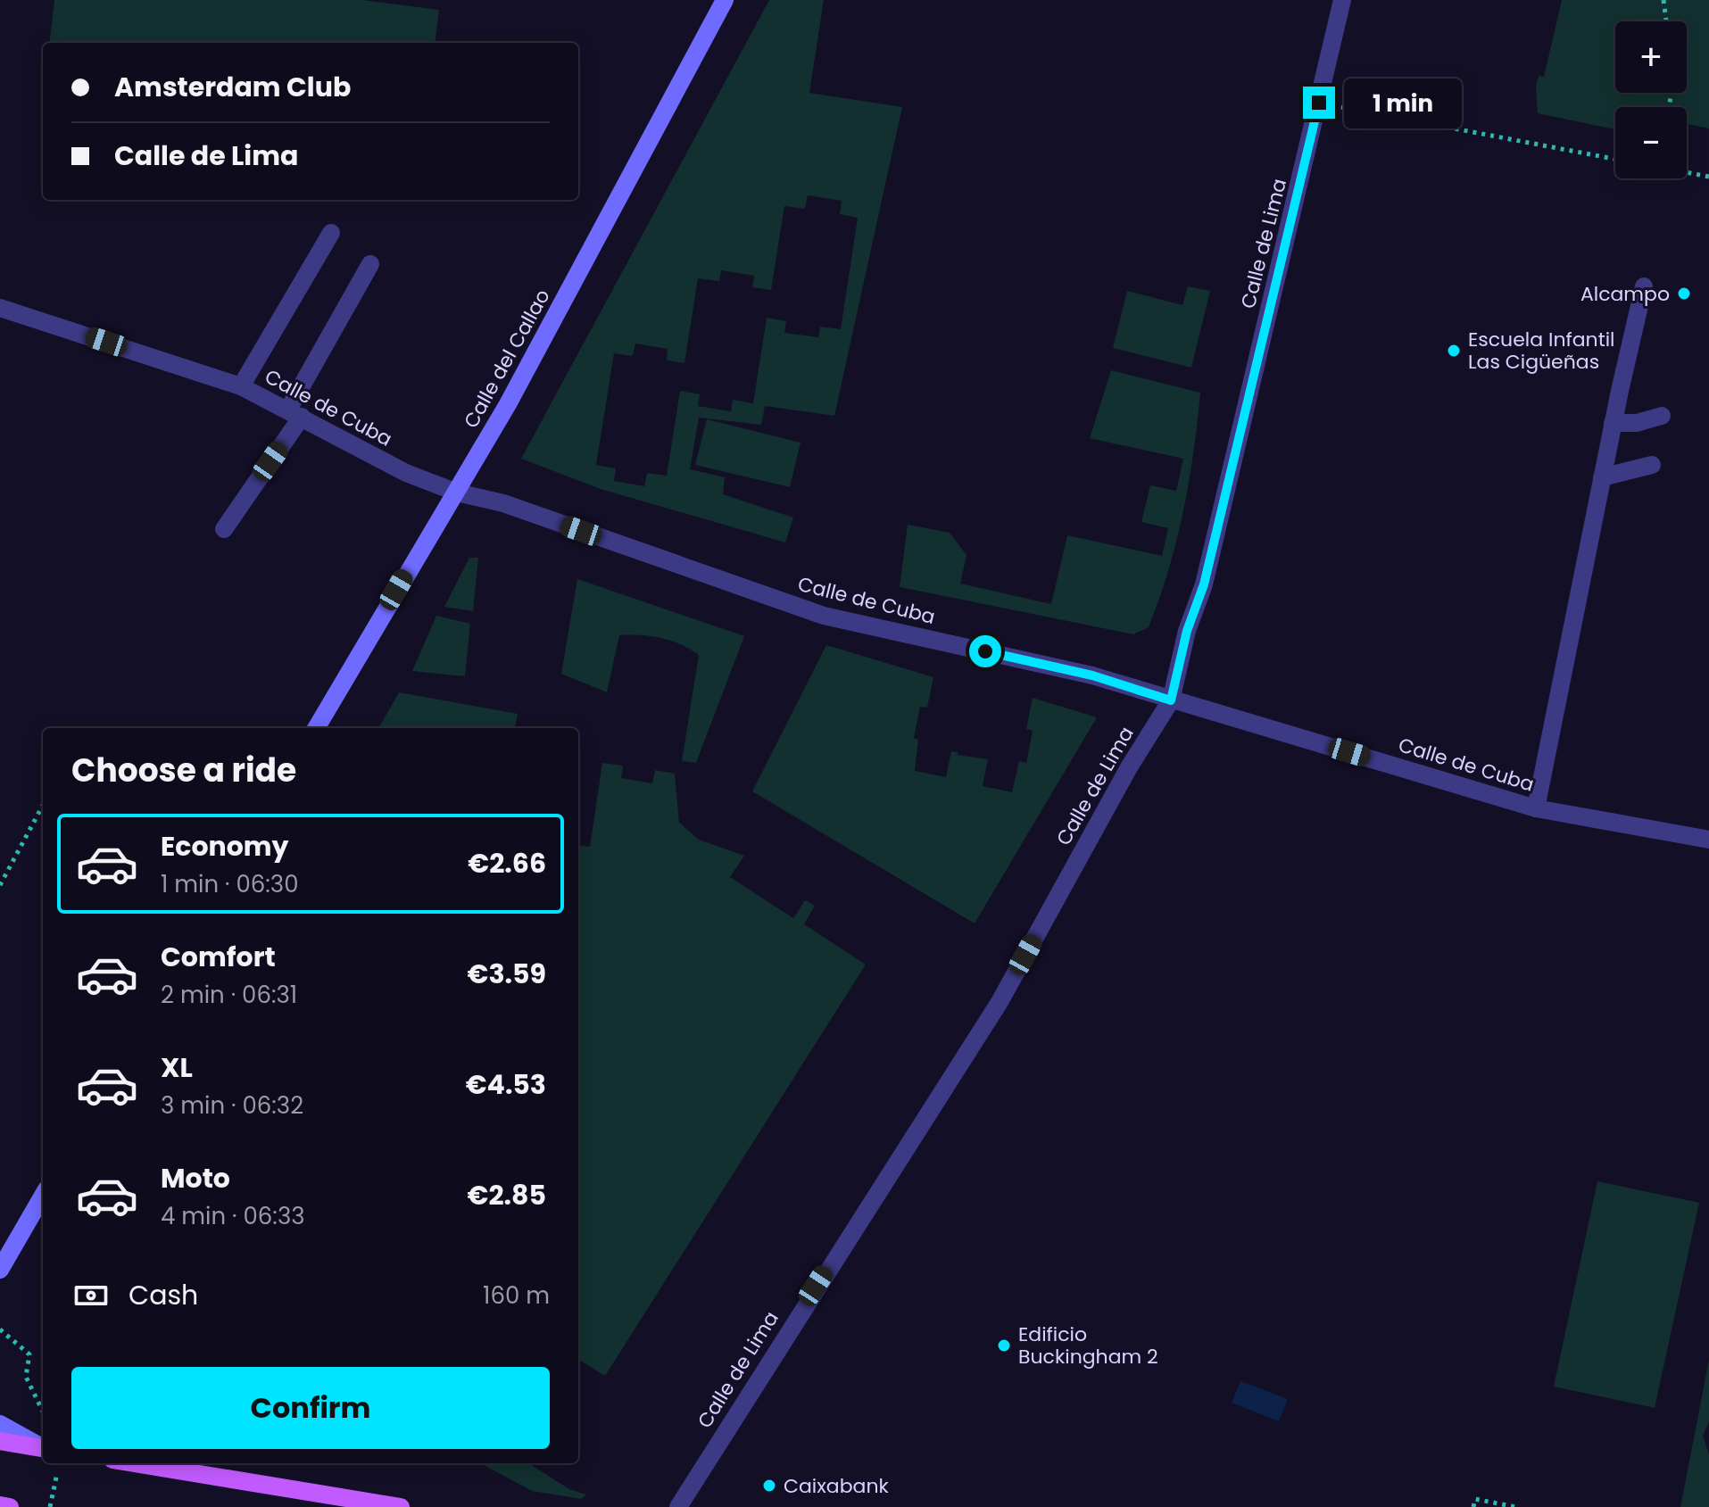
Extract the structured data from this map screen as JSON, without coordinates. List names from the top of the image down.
{
  "streets": {
    "street": ["Calle de Lima", "Calle del Callao", "Calle de Cuba"]
  },
  "crossings": [
    ["Calle de Lima", "Calle de Cuba"],
    ["Calle del Callao", "Calle de Cuba"]
  ],
  "places": [
    "Alcampo",
    "Escuela Infantil Las Cigüeñas",
    "Edificio Buckingham 2",
    "Caixabank"
  ],
  "page": {
    "map_buttons": ["+", "−"],
    "banner": ["Amsterdam Club", "Calle de Lima"],
    "bubble": "1 min",
    "heading": "Choose a ride",
    "list": [
      {
        "name": "Economy",
        "note": "1 min · 06:30",
        "value": "€2.66"
      },
      {
        "name": "Comfort",
        "note": "2 min · 06:31",
        "value": "€3.59"
      },
      {
        "name": "XL",
        "note": "3 min · 06:32",
        "value": "€4.53"
      },
      {
        "name": "Moto",
        "note": "4 min · 06:33",
        "value": "€2.85"
      }
    ],
    "pay": ["Cash", "160 m"],
    "buttons": "Confirm"
  }
}
